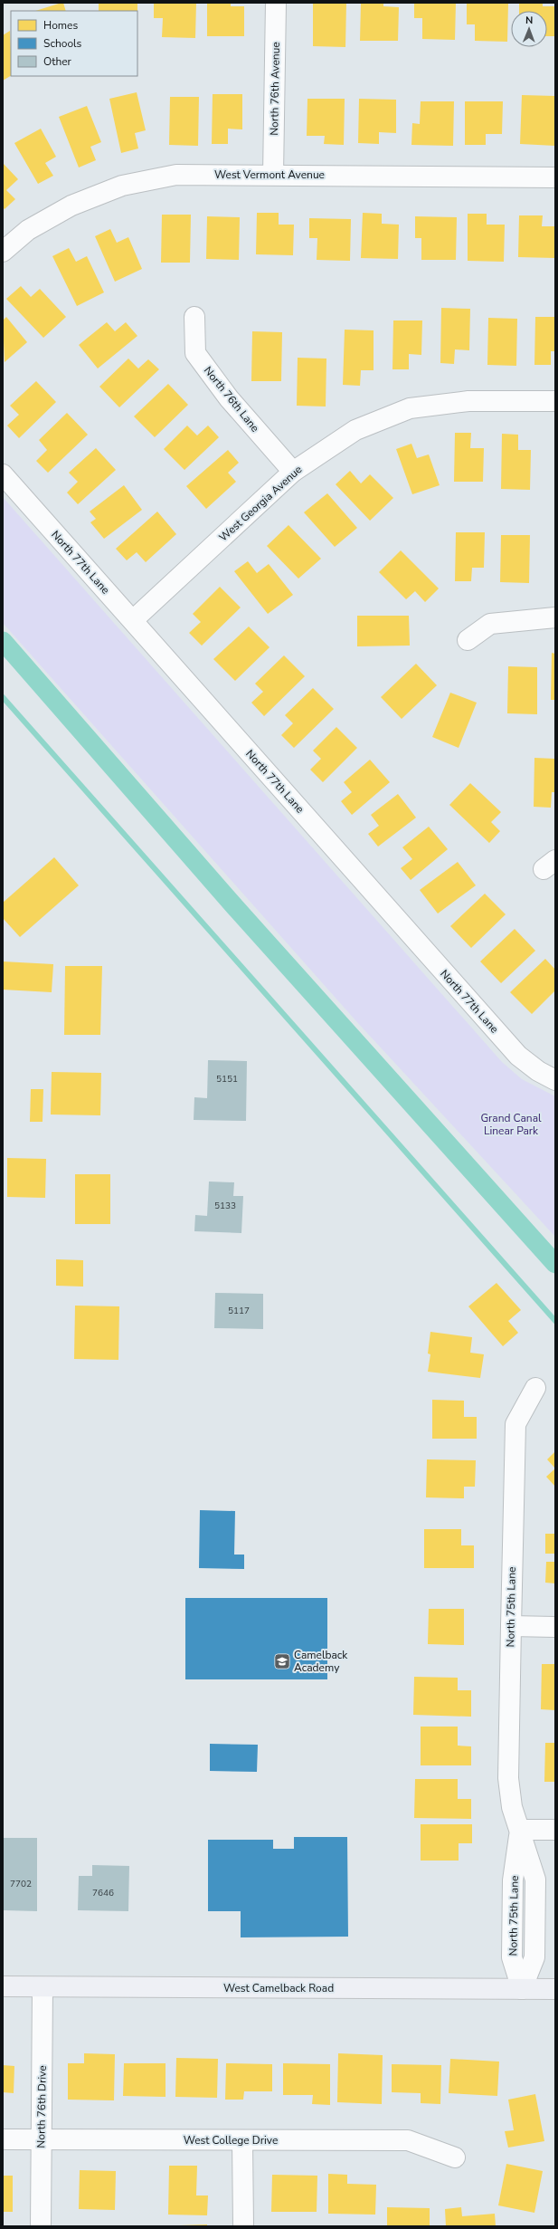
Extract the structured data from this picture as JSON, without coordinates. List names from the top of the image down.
{
  "streets": {
    "main road": ["West Camelback Road"],
    "street": [
      "North 76th Avenue",
      "West Vermont Avenue",
      "North 76th Lane",
      "West Georgia Avenue",
      "North 77th Lane",
      "North 75th Lane",
      "North 76th Drive",
      "West College Drive"
    ]
  },
  "crossings": [
    ["North 76th Avenue", "West Vermont Avenue"],
    ["North 76th Lane", "West Georgia Avenue"],
    ["West Georgia Avenue", "North 77th Lane"],
    ["North 75th Lane", "West Camelback Road"],
    ["West Camelback Road", "North 76th Drive"],
    ["North 76th Drive", "West College Drive"]
  ],
  "parks": ["Grand Canal Linear Park"],
  "places": {
    "school or university": ["Camelback Academy"]
  },
  "house_numbers": [
    "5151",
    "5133",
    "5117",
    "7702",
    "7646"
  ],
  "legend": ["Homes", "Schools", "Other"],
  "north": "top"
}
